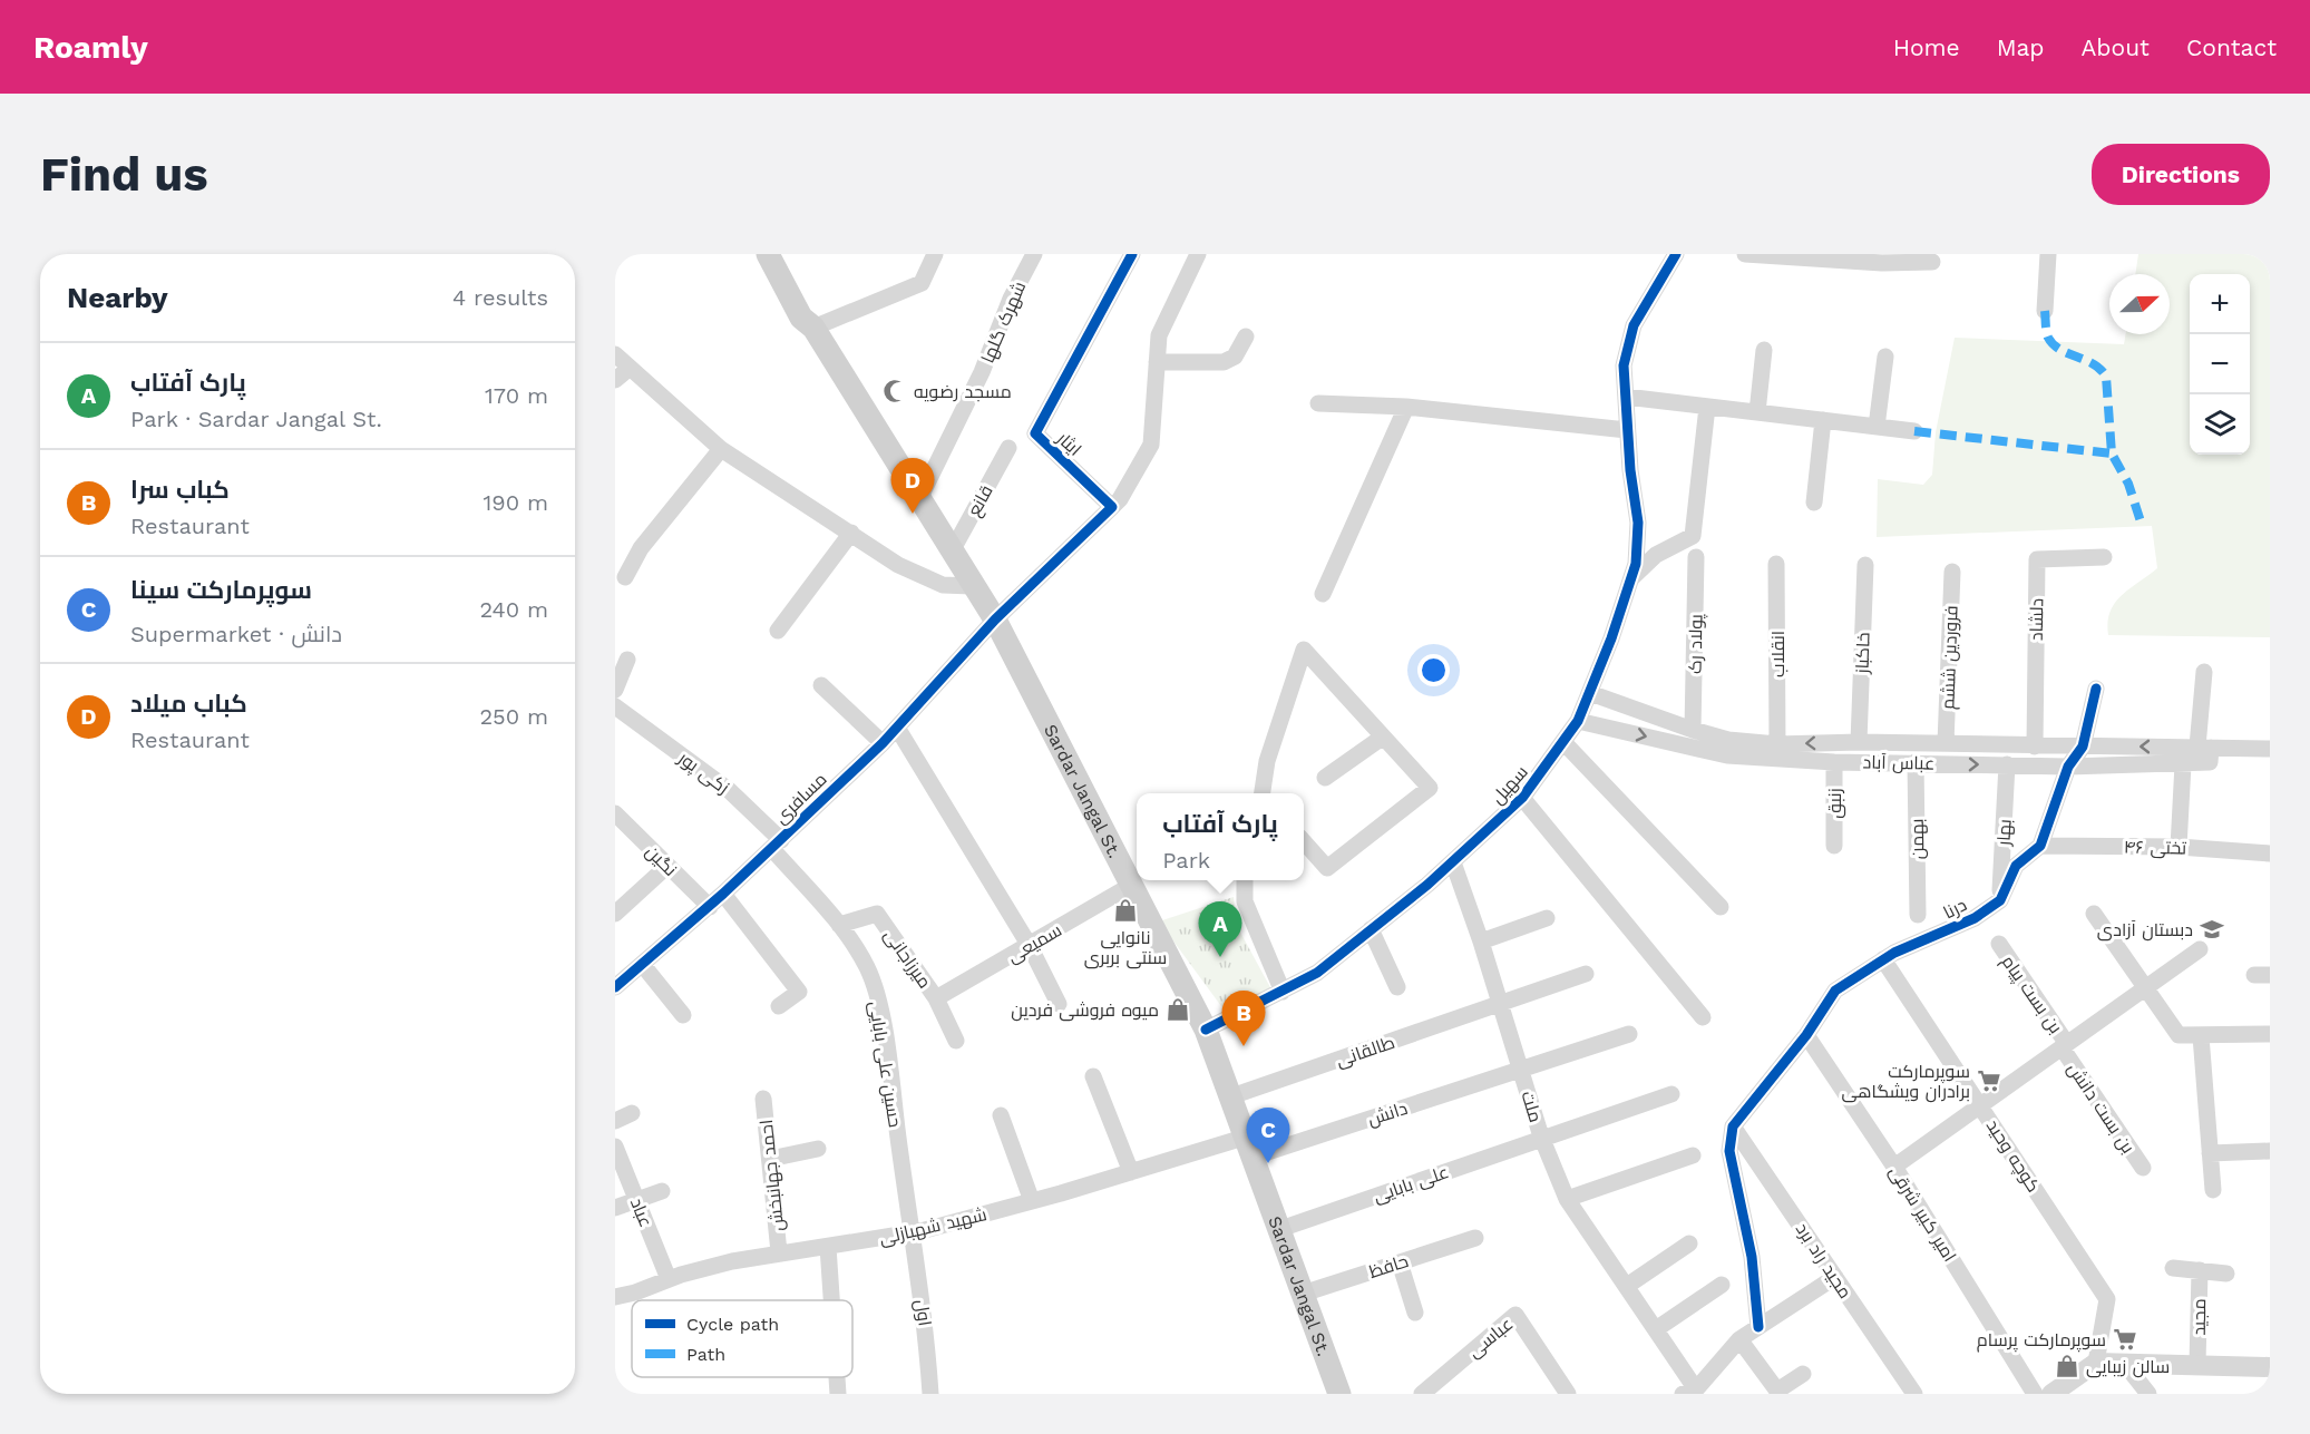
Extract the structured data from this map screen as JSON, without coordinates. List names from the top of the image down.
{
  "streets": {
    "main road": ["Sardar Jangal St."],
    "street": [
      "شهرک گلها",
      "ایثار",
      "قانع",
      "دلشاد",
      "پولاد رک",
      "خاکباز",
      "انقلاب",
      "فروردین ششم",
      "عباس آباد",
      "زکی پور",
      "سهیل",
      "مسافری",
      "زنبق",
      "بهار",
      "بهمن",
      "تختی ۴۶",
      "نگین",
      "درنا",
      "سمیعی",
      "میرزاجانی",
      "بن بست پیام",
      "طالقانی",
      "حسین علی بابایی",
      "ملت",
      "بن بست دانش",
      "دانش",
      "کوچه وحید",
      "احمد جهانبخش",
      "علی بابایی",
      "عباد",
      "امیر کبیر شرقی",
      "شهید شهبازلی",
      "مجید راد برد",
      "حافظ",
      "اول",
      "مجید",
      "عباسی"
    ]
  },
  "crossings": [
    ["شهرک گلها", "Sardar Jangal St."],
    ["قانع", "Sardar Jangal St."],
    ["دلشاد", "عباس آباد"],
    ["پولاد رک", "عباس آباد"],
    ["خاکباز", "عباس آباد"],
    ["انقلاب", "عباس آباد"],
    ["فروردین ششم", "عباس آباد"],
    ["عباس آباد", "سهیل"],
    ["عباس آباد", "زنبق"],
    ["عباس آباد", "بهار"],
    ["عباس آباد", "بهمن"],
    ["زکی پور", "مسافری"],
    ["زکی پور", "حسین علی بابایی"],
    ["سهیل", "Sardar Jangal St."],
    ["سهیل", "ملت"],
    ["Sardar Jangal St.", "مسافری"],
    ["Sardar Jangal St.", "سمیعی"],
    ["Sardar Jangal St.", "طالقانی"],
    ["Sardar Jangal St.", "دانش"],
    ["Sardar Jangal St.", "علی بابایی"],
    ["Sardar Jangal St.", "شهید شهبازلی"],
    ["Sardar Jangal St.", "حافظ"],
    ["مسافری", "نگین"],
    ["مسافری", "حسین علی بابایی"],
    ["بهار", "درنا"],
    ["درنا", "کوچه وحید"],
    ["درنا", "امیر کبیر شرقی"],
    ["درنا", "مجید راد برد"],
    ["سمیعی", "میرزاجانی"],
    ["میرزاجانی", "حسین علی بابایی"],
    ["بن بست پیام", "بن بست دانش"],
    ["طالقانی", "ملت"],
    ["حسین علی بابایی", "شهید شهبازلی"],
    ["حسین علی بابایی", "اول"],
    ["ملت", "دانش"],
    ["ملت", "علی بابایی"],
    ["دانش", "شهید شهبازلی"],
    ["احمد جهانبخش", "شهید شهبازلی"],
    ["عباد", "شهید شهبازلی"],
    ["شهید شهبازلی", "اول"]
  ],
  "places": {
    "mosque": ["مسجد رضویه"],
    "shop": ["نانوایی سنتی بربری", "میوه فروشی فردین", "سالن زیبایی"],
    "school or university": ["دبستان آزادی"],
    "supermarket": ["سوپرمارکت برادران ویشگاهی", "سوپرمارکت پرسام"]
  },
  "legend": ["Cycle path", "Path"],
  "north": "right",
  "page": {
    "header": "Roamly",
    "nav": [
      "Home",
      "Map",
      "About",
      "Contact"
    ],
    "buttons": "Directions",
    "title": "Find us",
    "heading": ["Nearby", "4 results"],
    "map_buttons": ["+", "−"],
    "list": [
      {
        "mark": "A",
        "name": "پارک آفتاب",
        "note": "Park · Sardar Jangal St.",
        "value": "170 m"
      },
      {
        "mark": "B",
        "name": "کباب سرا",
        "note": "Restaurant",
        "value": "190 m"
      },
      {
        "mark": "C",
        "name": "سوپرمارکت سینا",
        "note": "Supermarket · دانش",
        "value": "240 m"
      },
      {
        "mark": "D",
        "name": "کباب میلاد",
        "note": "Restaurant",
        "value": "250 m"
      }
    ],
    "pins": [
      "D",
      "A",
      "B",
      "C"
    ],
    "popup": ["پارک آفتاب", "Park"]
  }
}
